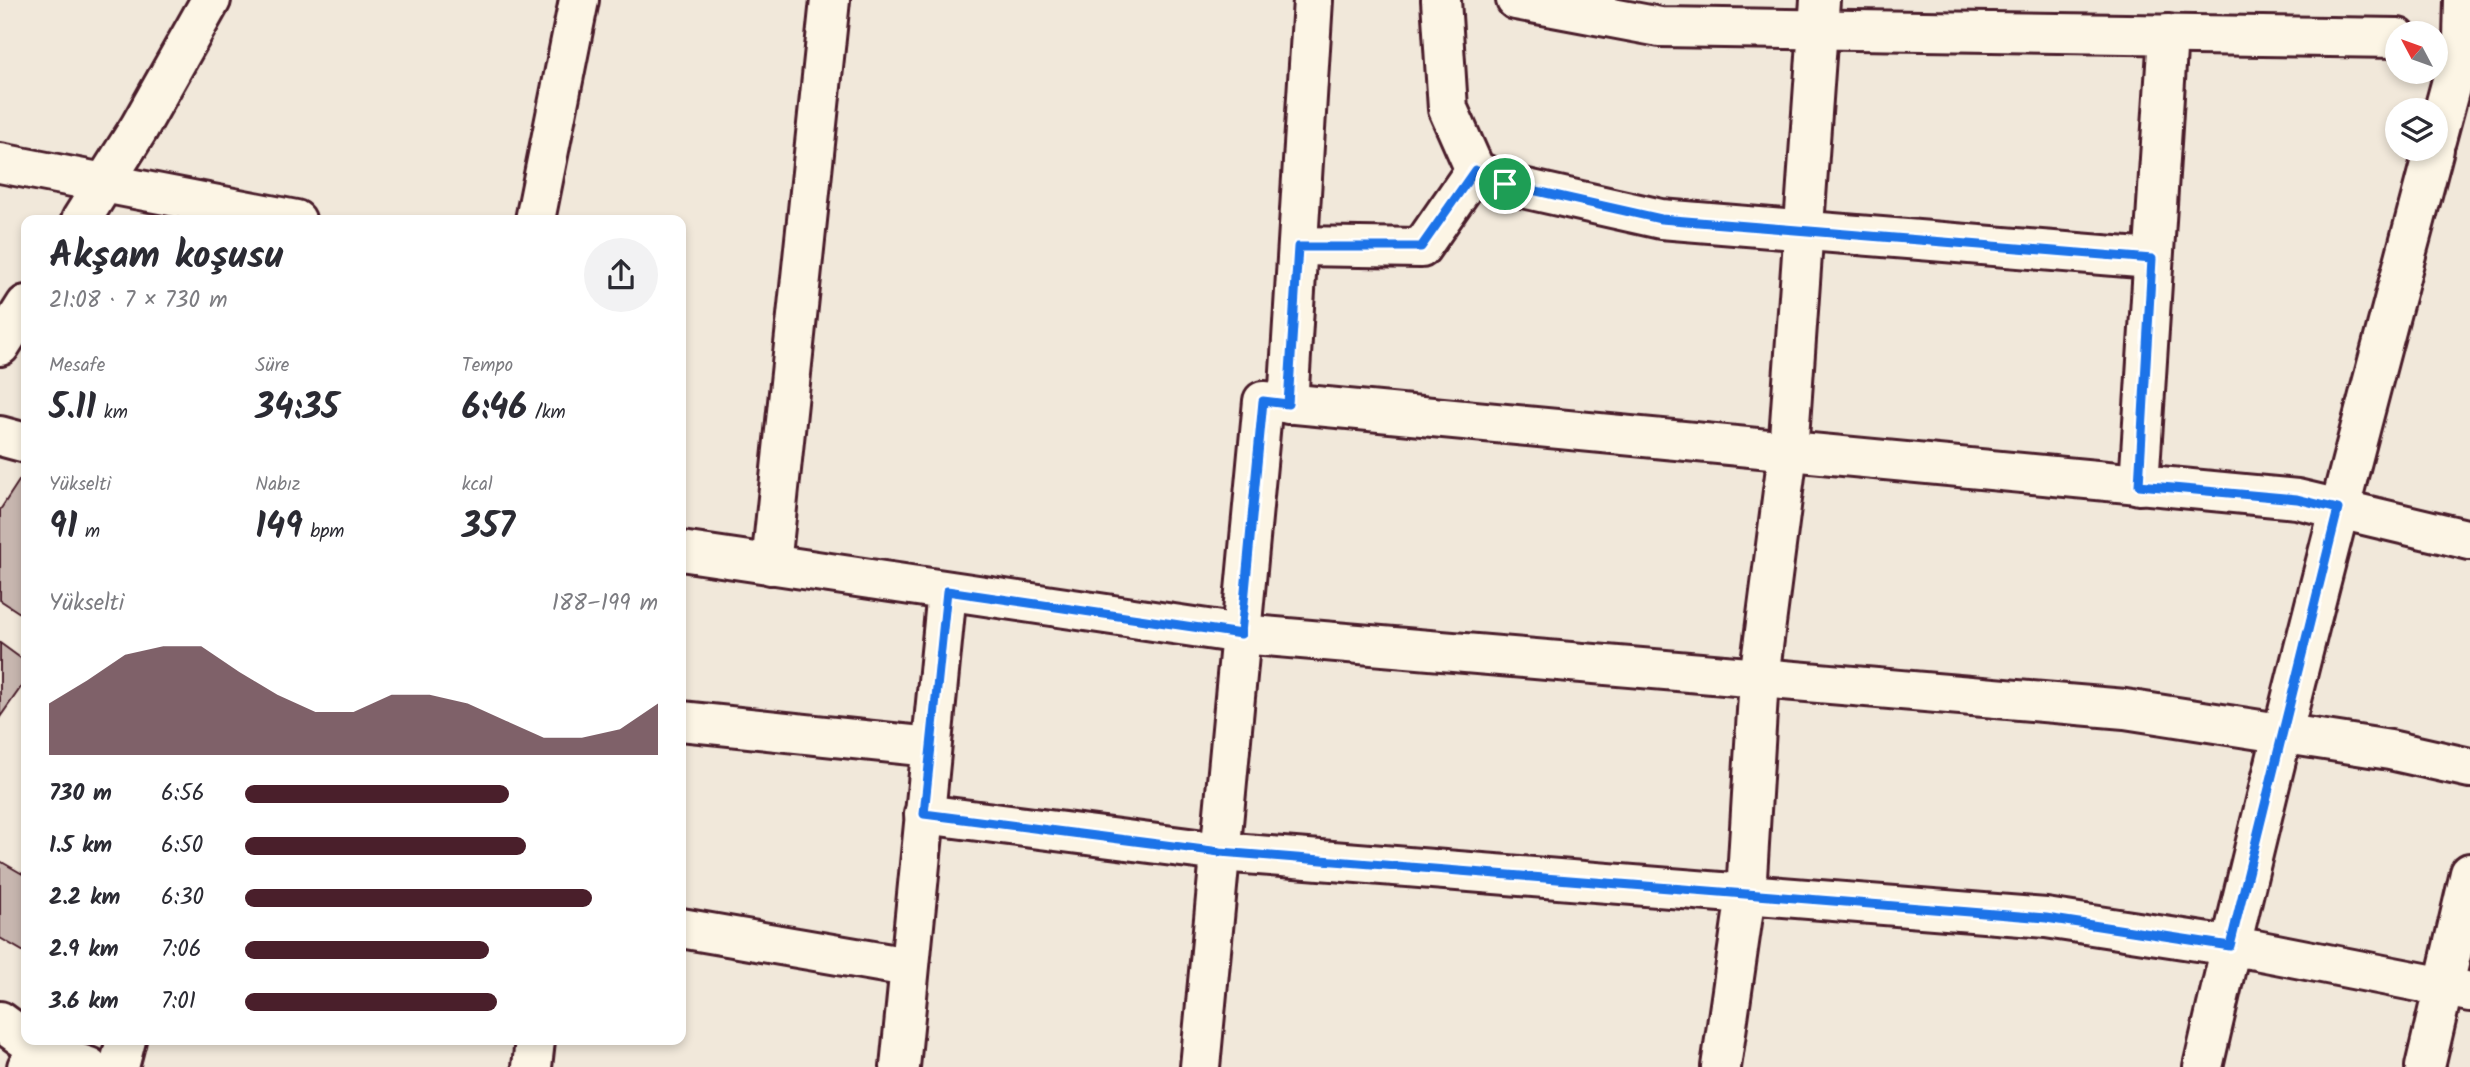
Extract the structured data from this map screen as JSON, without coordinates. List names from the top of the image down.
{
  "north": "top left",
  "page": {
    "heading": ["Akşam koşusu", "21:08 · 7 × 730 m"],
    "stats": [
      ["Mesafe", "5.11 km"],
      ["Süre", "34:35"],
      ["Tempo", "6:46 /km"],
      ["Yükselti", "91 m"],
      ["Nabız", "149 bpm"],
      ["kcal", "357"]
    ],
    "chart": ["Yükselti", "188–199 m"],
    "list": [
      {
        "name": "730 m",
        "note": "6:56"
      },
      {
        "name": "1.5 km",
        "note": "6:50"
      },
      {
        "name": "2.2 km",
        "note": "6:30"
      },
      {
        "name": "2.9 km",
        "note": "7:06"
      },
      {
        "name": "3.6 km",
        "note": "7:01"
      }
    ]
  }
}
